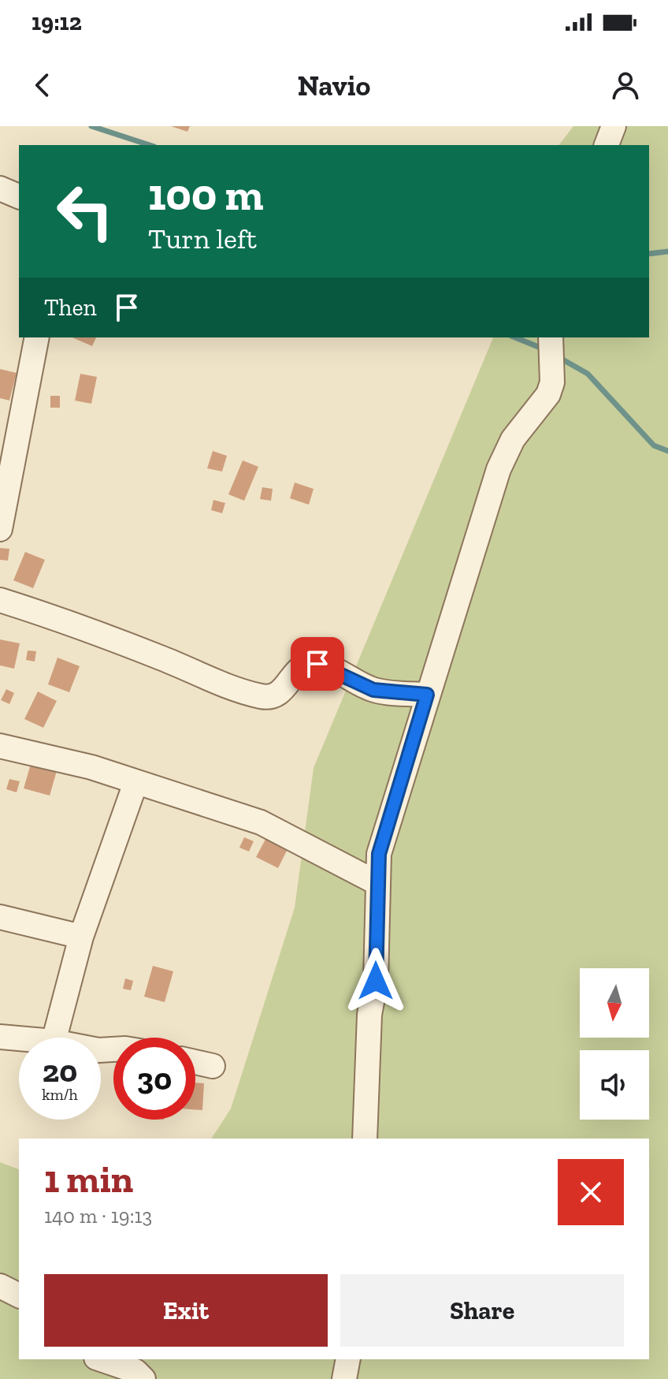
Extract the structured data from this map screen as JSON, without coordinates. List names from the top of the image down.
{
  "north": "bottom",
  "page": {
    "status": "19:12",
    "header": "Navio",
    "turn": ["100 m", "Turn left"],
    "then": "Then",
    "speed": "20 km/h",
    "limit": "30",
    "heading": ["1 min", "140 m · 19:13"],
    "buttons": ["Exit", "Share"]
  }
}
